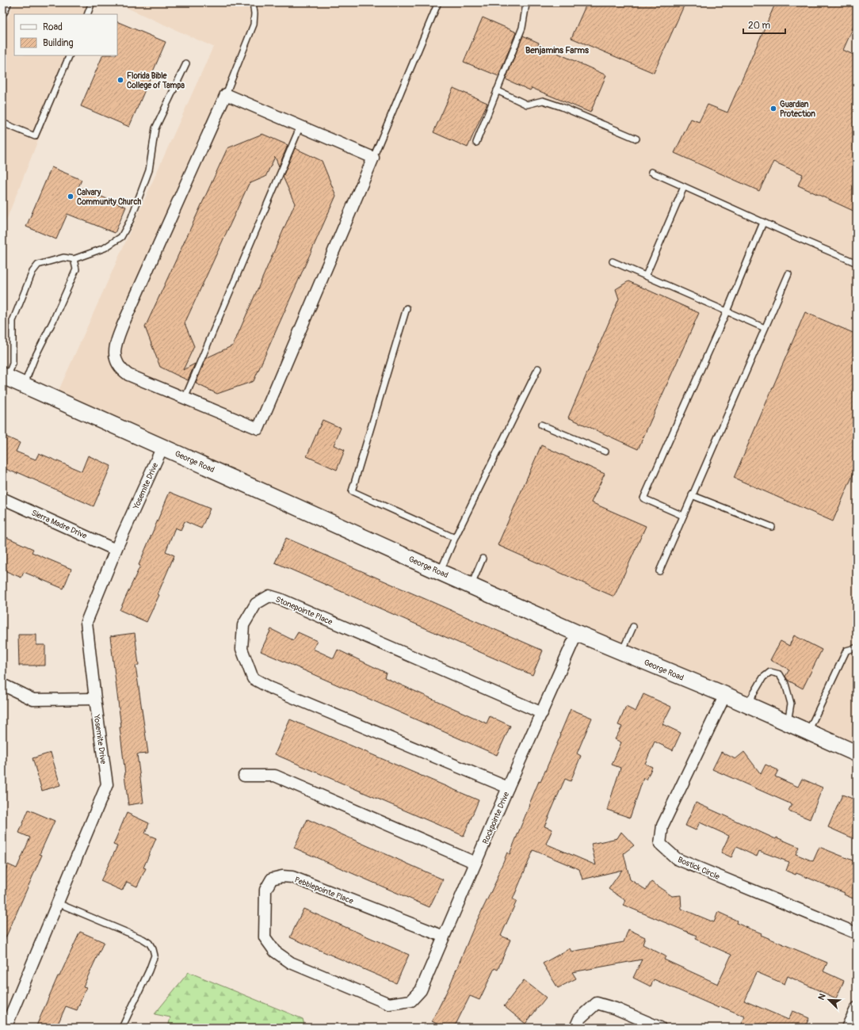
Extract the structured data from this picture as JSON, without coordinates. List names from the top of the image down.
{
  "streets": {
    "street": [
      "George Road",
      "Yosemite Drive",
      "Sierra Madre Drive",
      "Stonepointe Place",
      "Rockpointe Drive",
      "Bostick Circle",
      "Pebblepointe Place"
    ]
  },
  "crossings": [
    ["George Road", "Yosemite Drive"],
    ["George Road", "Rockpointe Drive"],
    ["George Road", "Bostick Circle"],
    ["Yosemite Drive", "Sierra Madre Drive"],
    ["Stonepointe Place", "Rockpointe Drive"],
    ["Rockpointe Drive", "Pebblepointe Place"]
  ],
  "districts": ["Benjamins Farms"],
  "places": ["Florida Bible College of Tampa", "Guardian Protection", "Calvary Community Church"],
  "legend": ["Road", "Building"],
  "scale_bar": "20 m",
  "north": "top left"
}
